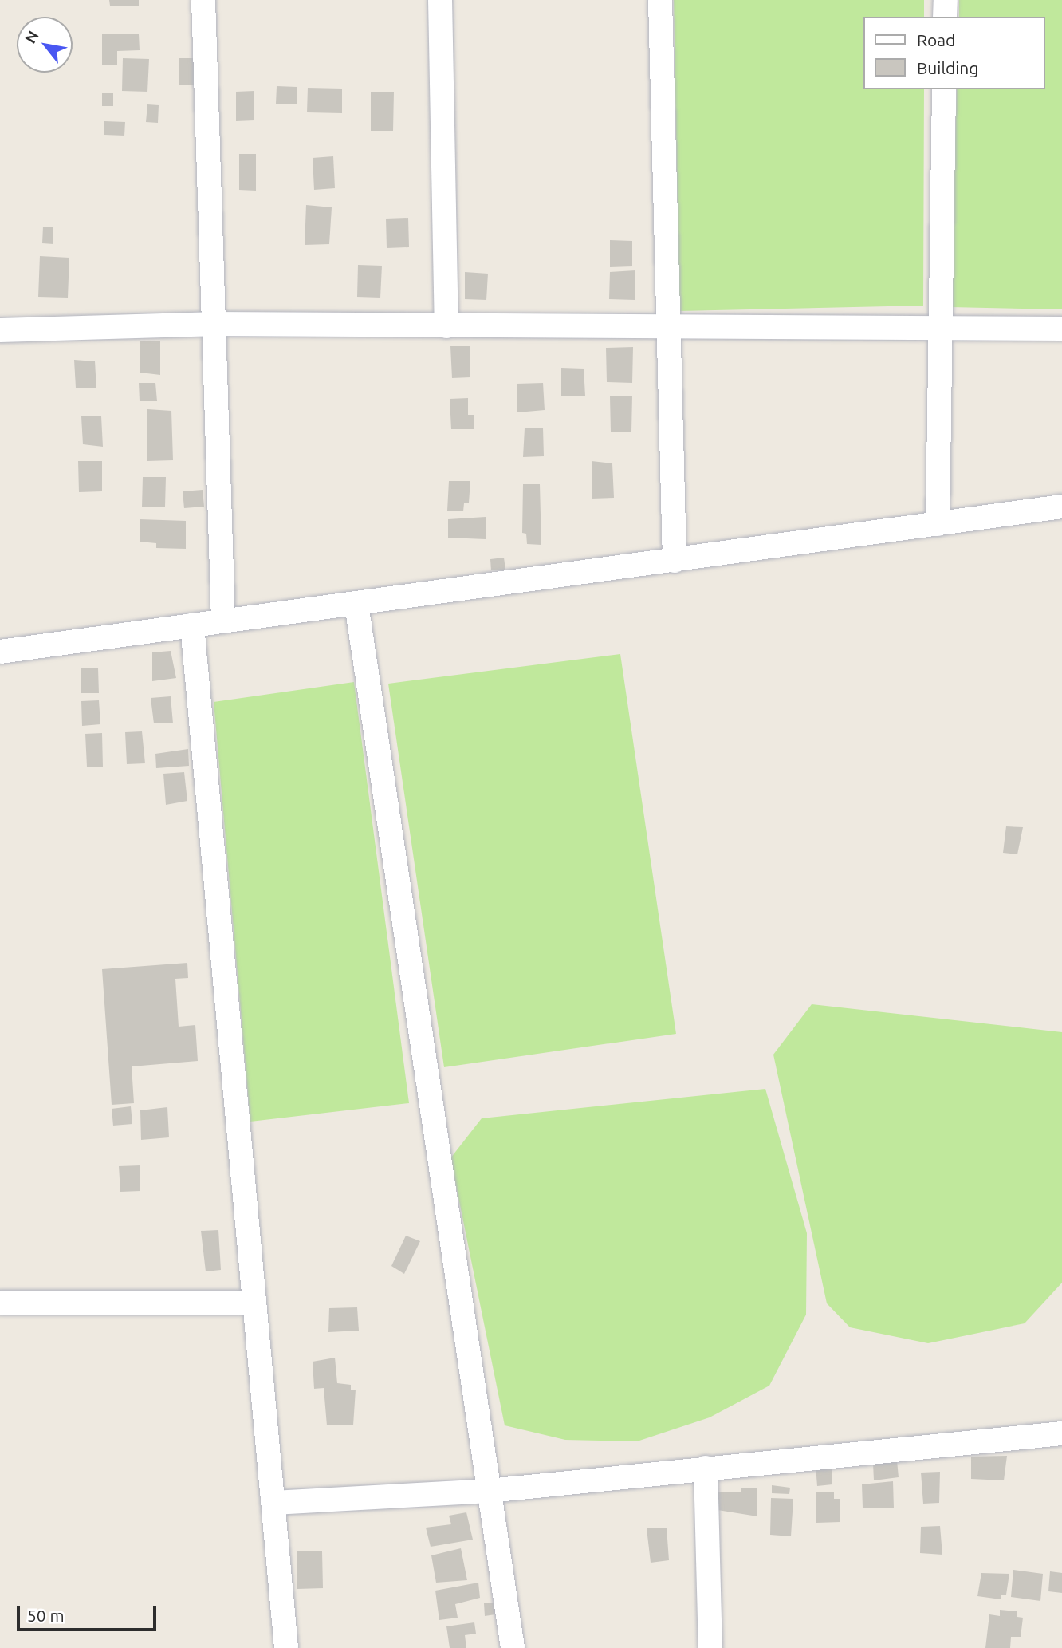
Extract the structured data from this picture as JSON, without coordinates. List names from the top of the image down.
{
  "legend": ["Road", "Building"],
  "scale_bar": "50 m",
  "north": "top left"
}
